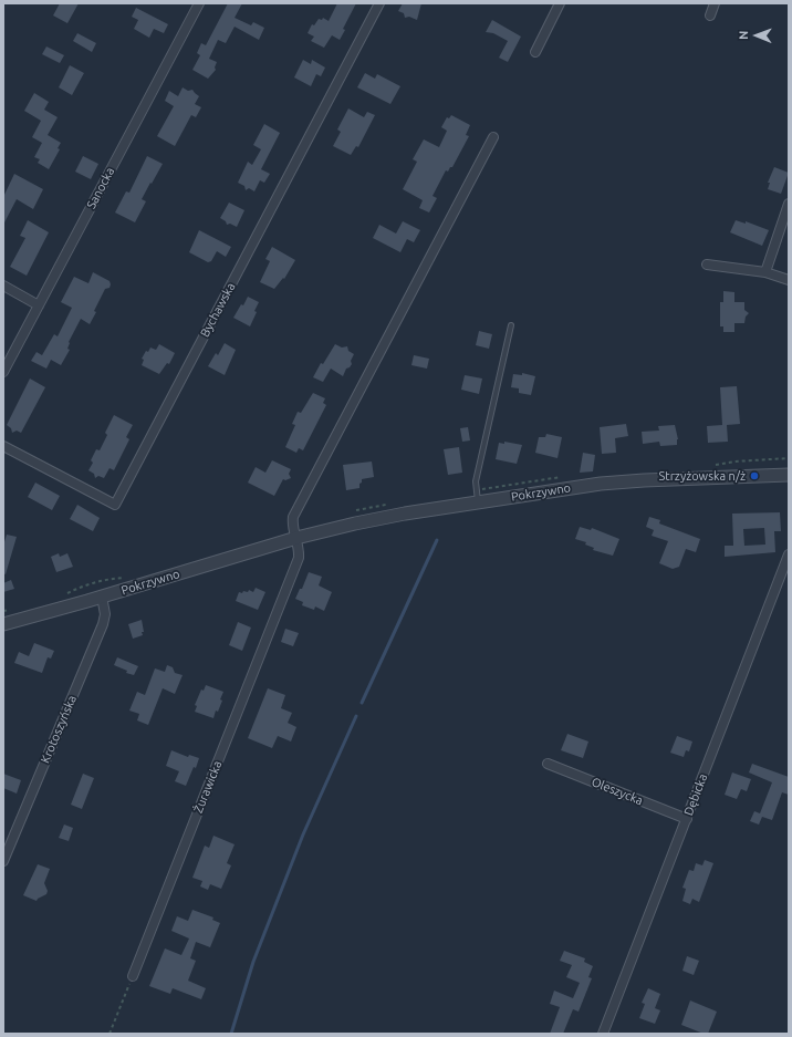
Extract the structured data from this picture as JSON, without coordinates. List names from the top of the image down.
{
  "streets": {
    "street": [
      "Sanocka",
      "Bychawska",
      "Pokrzywno",
      "Krotoszyńska",
      "Żurawicka",
      "Oleszycka",
      "Dębicka"
    ]
  },
  "crossings": [
    ["Pokrzywno", "Krotoszyńska"],
    ["Pokrzywno", "Żurawicka"],
    ["Oleszycka", "Dębicka"]
  ],
  "places": ["Strzyżowska n/ż"],
  "north": "left"
}
